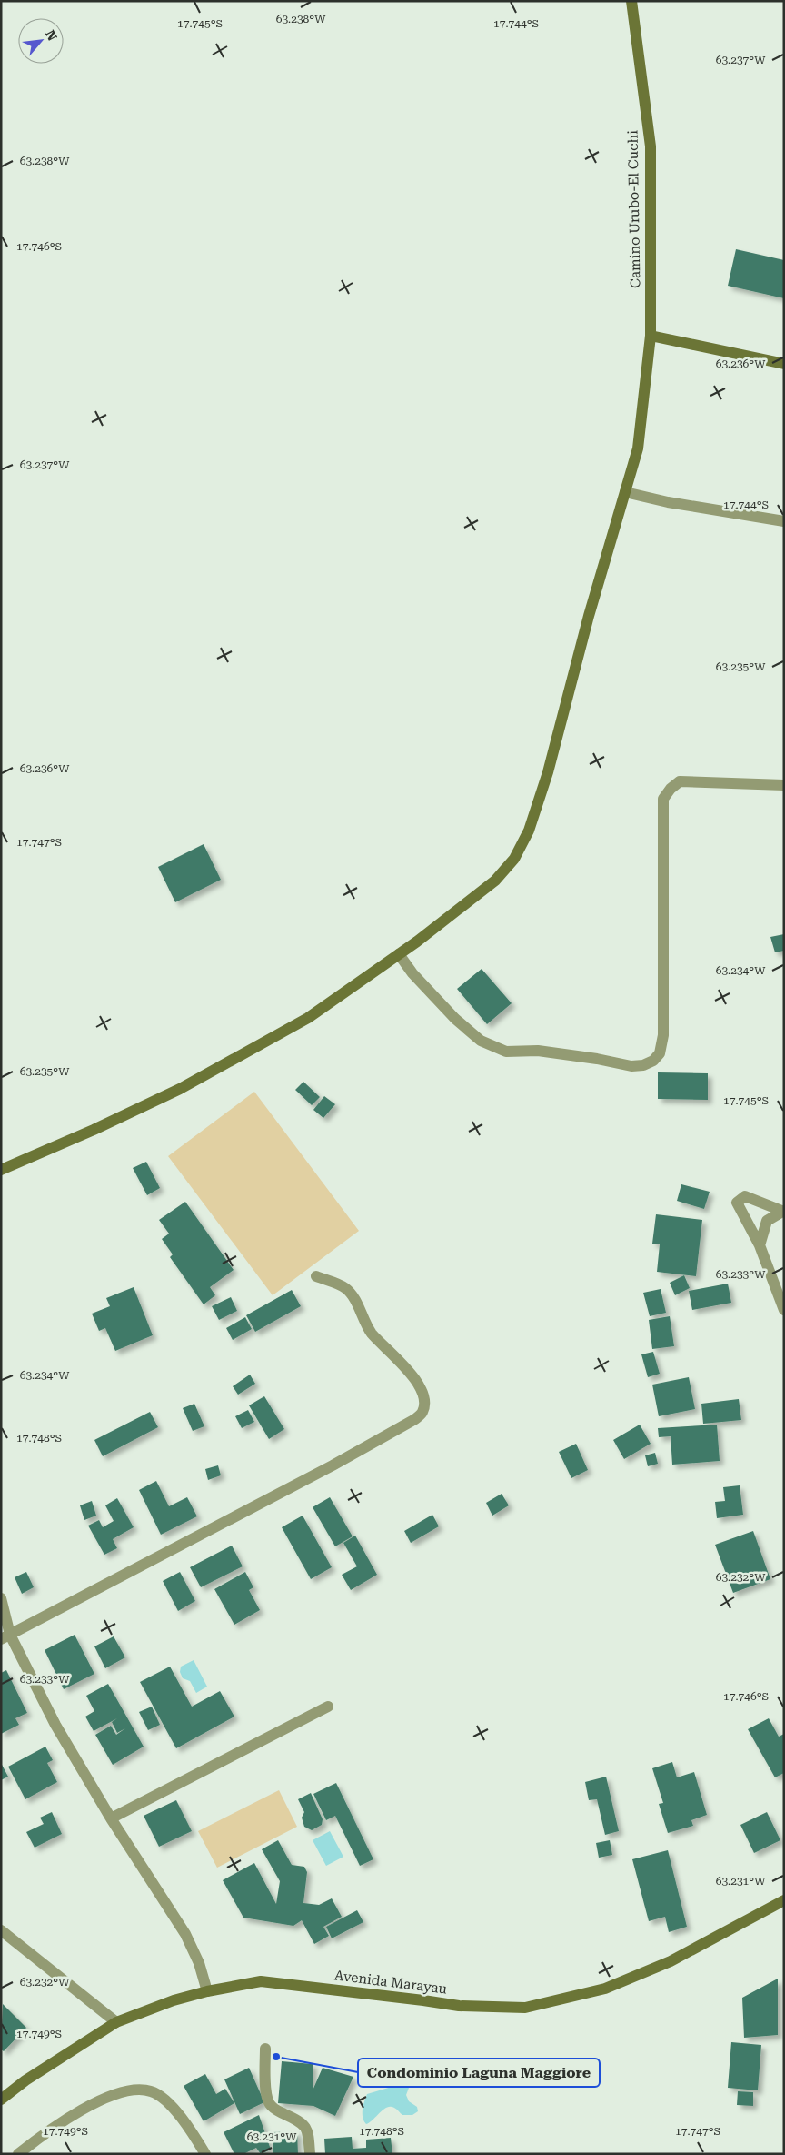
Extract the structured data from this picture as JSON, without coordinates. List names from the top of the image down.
{
  "streets": {
    "street": ["Camino Urubo-El Cuchi", "Avenida Marayau"]
  },
  "places": ["Condominio Laguna Maggiore"],
  "north": "top right",
  "coordinates": [
    "63.238°W",
    "17.745°S",
    "17.744°S",
    "63.237°W",
    "17.746°S",
    "63.236°W",
    "63.235°W",
    "17.747°S",
    "63.234°W",
    "63.233°W",
    "17.748°S",
    "63.232°W",
    "63.231°W",
    "17.749°S"
  ]
}
